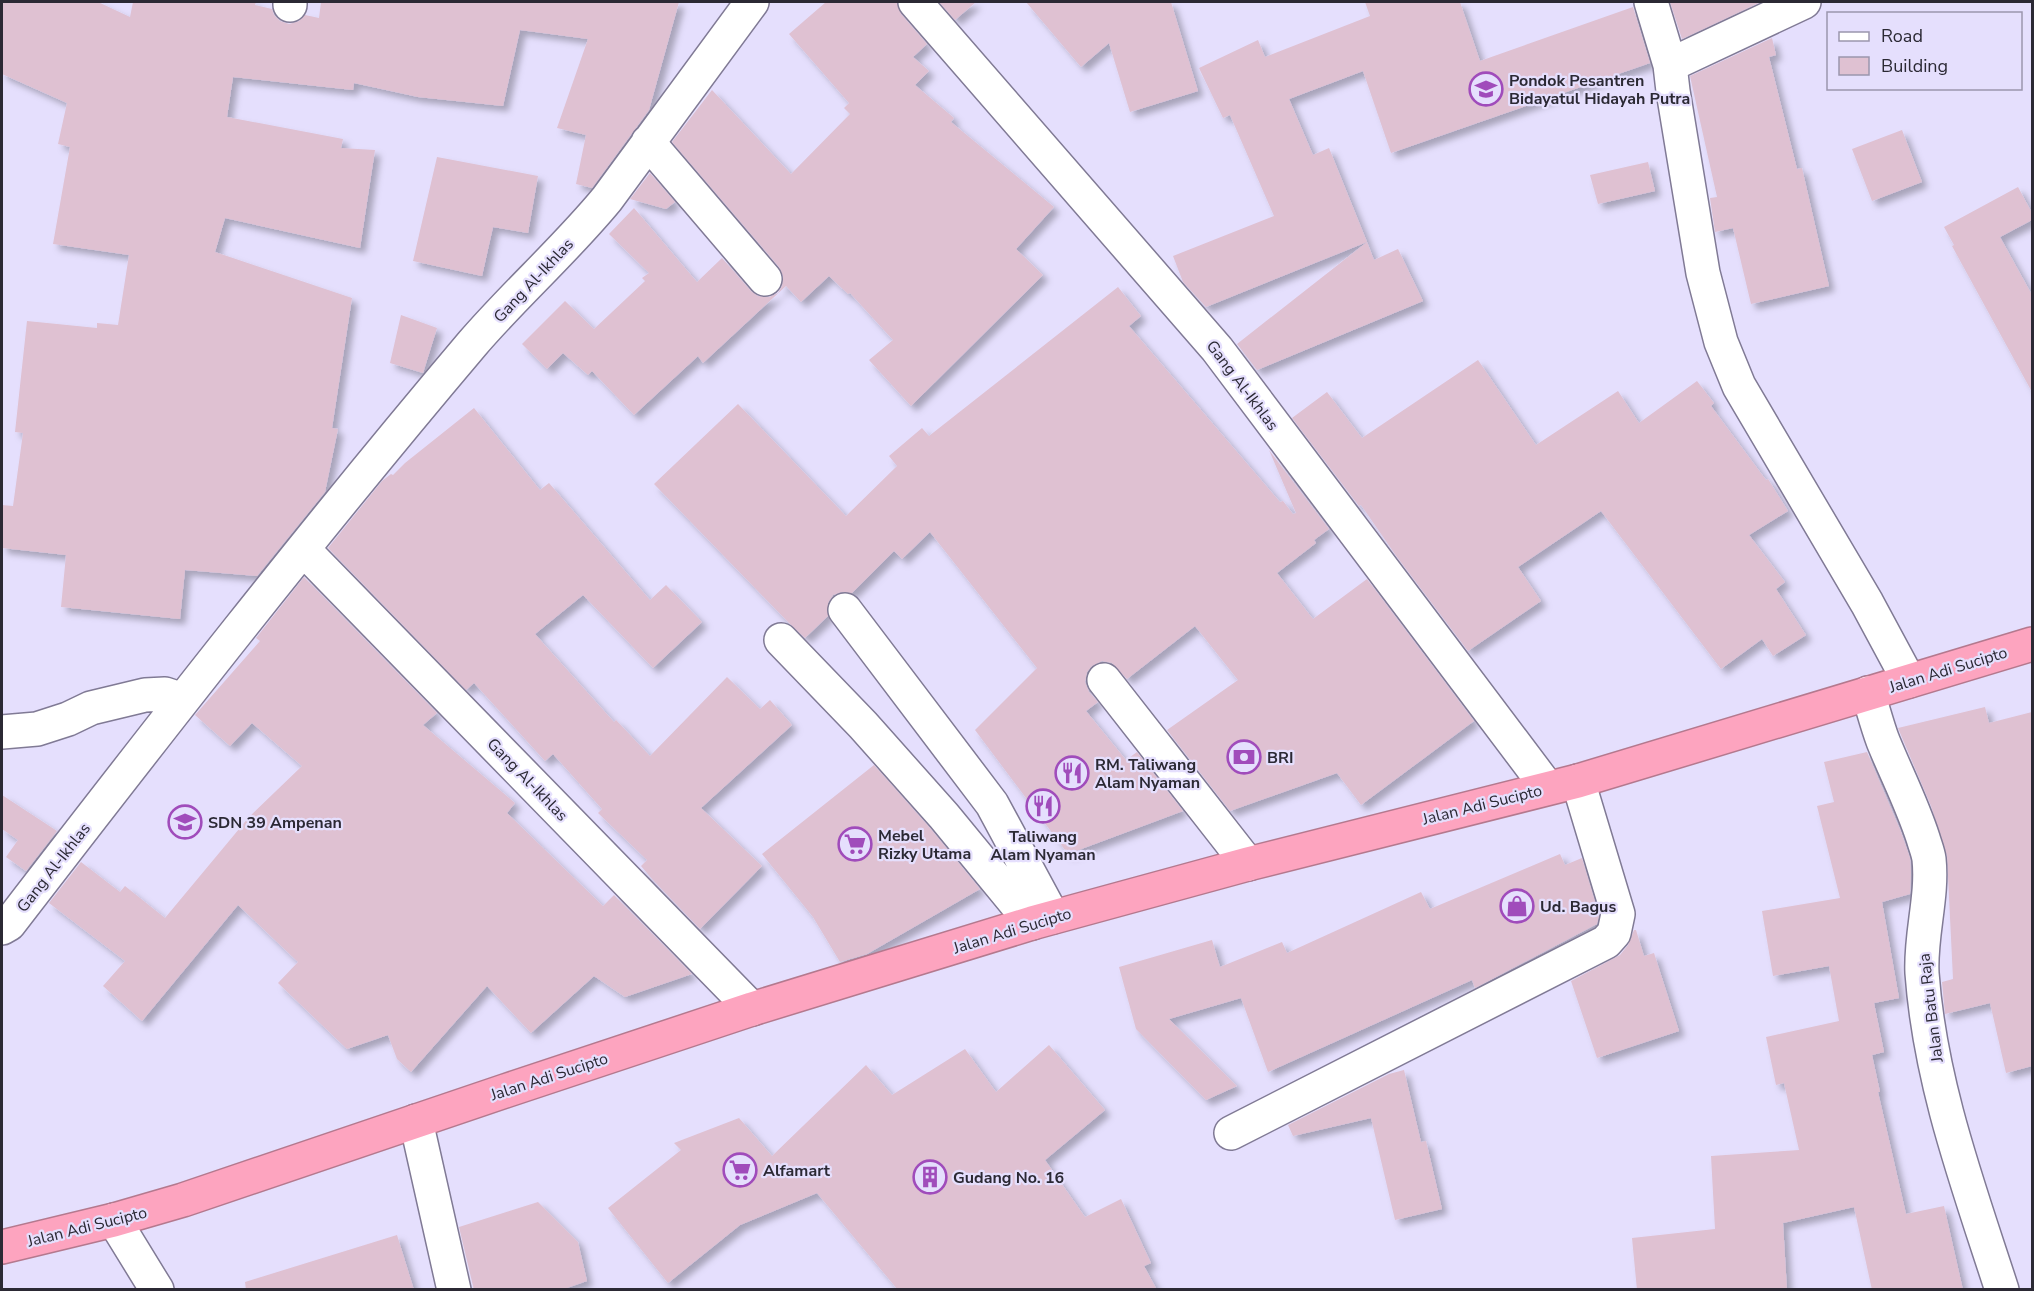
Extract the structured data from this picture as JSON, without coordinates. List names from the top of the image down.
{
  "streets": {
    "highway": ["Jalan Adi Sucipto"],
    "street": ["Gang Al-Ikhlas", "Jalan Batu Raja"]
  },
  "crossings": [
    ["Gang Al-Ikhlas", "Jalan Adi Sucipto"],
    ["Jalan Adi Sucipto", "Jalan Batu Raja"]
  ],
  "places": {
    "school or university": ["Pondok Pesantren Bidayatul Hidayah Putra", "SDN 39 Ampenan"],
    "bank": ["BRI"],
    "restaurant": ["RM. Taliwang Alam Nyaman", "Taliwang Alam Nyaman"],
    "supermarket": ["Mebel Rizky Utama", "Alfamart"],
    "shop": ["Ud. Bagus"],
    "building": ["Gudang No. 16"]
  },
  "legend": ["Road", "Building"]
}
